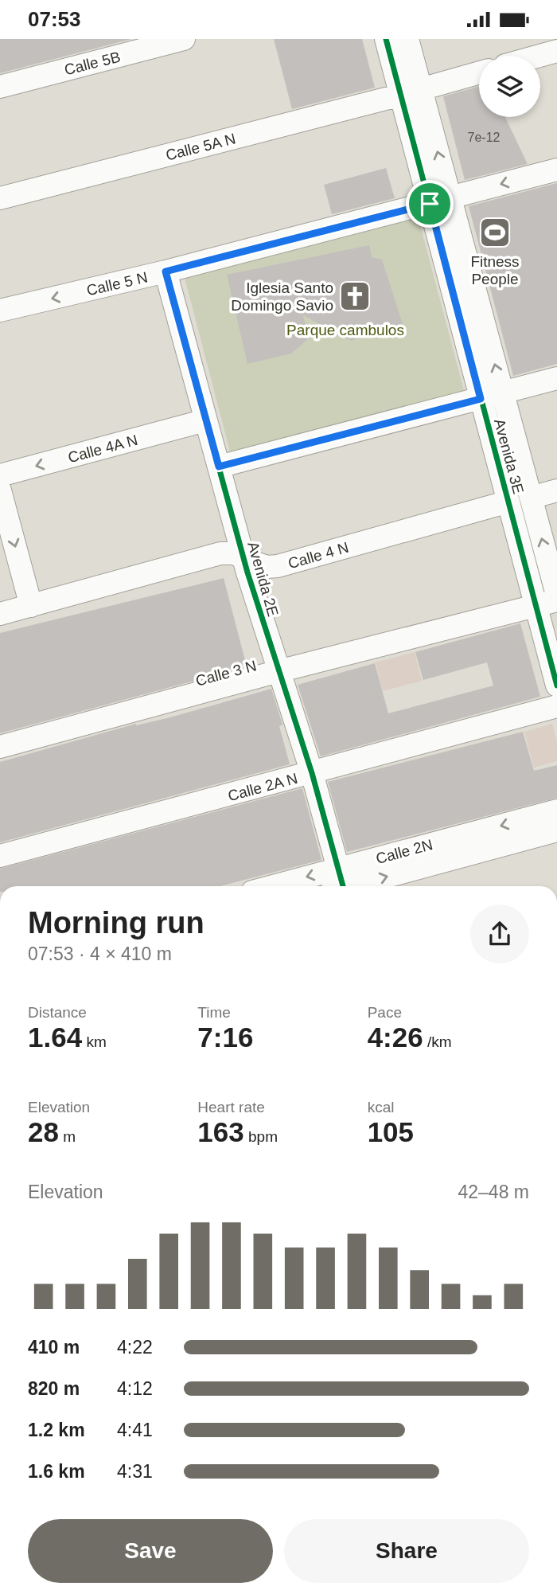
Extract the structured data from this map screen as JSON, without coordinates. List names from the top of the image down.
{
  "streets": {
    "street": [
      "Calle 5B",
      "Calle 5A N",
      "Calle 5 N",
      "Calle 4A N",
      "Avenida 3E",
      "Calle 4 N",
      "Avenida 2E",
      "Calle 3 N",
      "Calle 2A N",
      "Calle 2N"
    ]
  },
  "crossings": [
    ["Calle 5A N", "Avenida 3E"],
    ["Calle 5 N", "Avenida 3E"],
    ["Calle 5 N", "Avenida 2E"],
    ["Calle 4A N", "Avenida 2E"],
    ["Avenida 3E", "Calle 4 N"],
    ["Avenida 3E", "Calle 3 N"],
    ["Calle 4 N", "Avenida 2E"],
    ["Avenida 2E", "Calle 3 N"],
    ["Avenida 2E", "Calle 2A N"],
    ["Avenida 2E", "Calle 2N"]
  ],
  "one_way": ["Calle 5 N", "Calle 4A N"],
  "parks": ["Parque cambulos"],
  "places": {
    "sports": ["Fitness People"],
    "church": ["Iglesia Santo Domingo Savio"]
  },
  "house_numbers": ["7e-12"],
  "page": {
    "status": "07:53",
    "heading": ["Morning run", "07:53 · 4 × 410 m"],
    "stats": [
      ["Distance", "1.64 km"],
      ["Time", "7:16"],
      ["Pace", "4:26 /km"],
      ["Elevation", "28 m"],
      ["Heart rate", "163 bpm"],
      ["kcal", "105"]
    ],
    "chart": ["Elevation", "42–48 m"],
    "list": [
      {
        "name": "410 m",
        "note": "4:22"
      },
      {
        "name": "820 m",
        "note": "4:12"
      },
      {
        "name": "1.2 km",
        "note": "4:41"
      },
      {
        "name": "1.6 km",
        "note": "4:31"
      }
    ],
    "buttons": ["Save", "Share"]
  }
}
